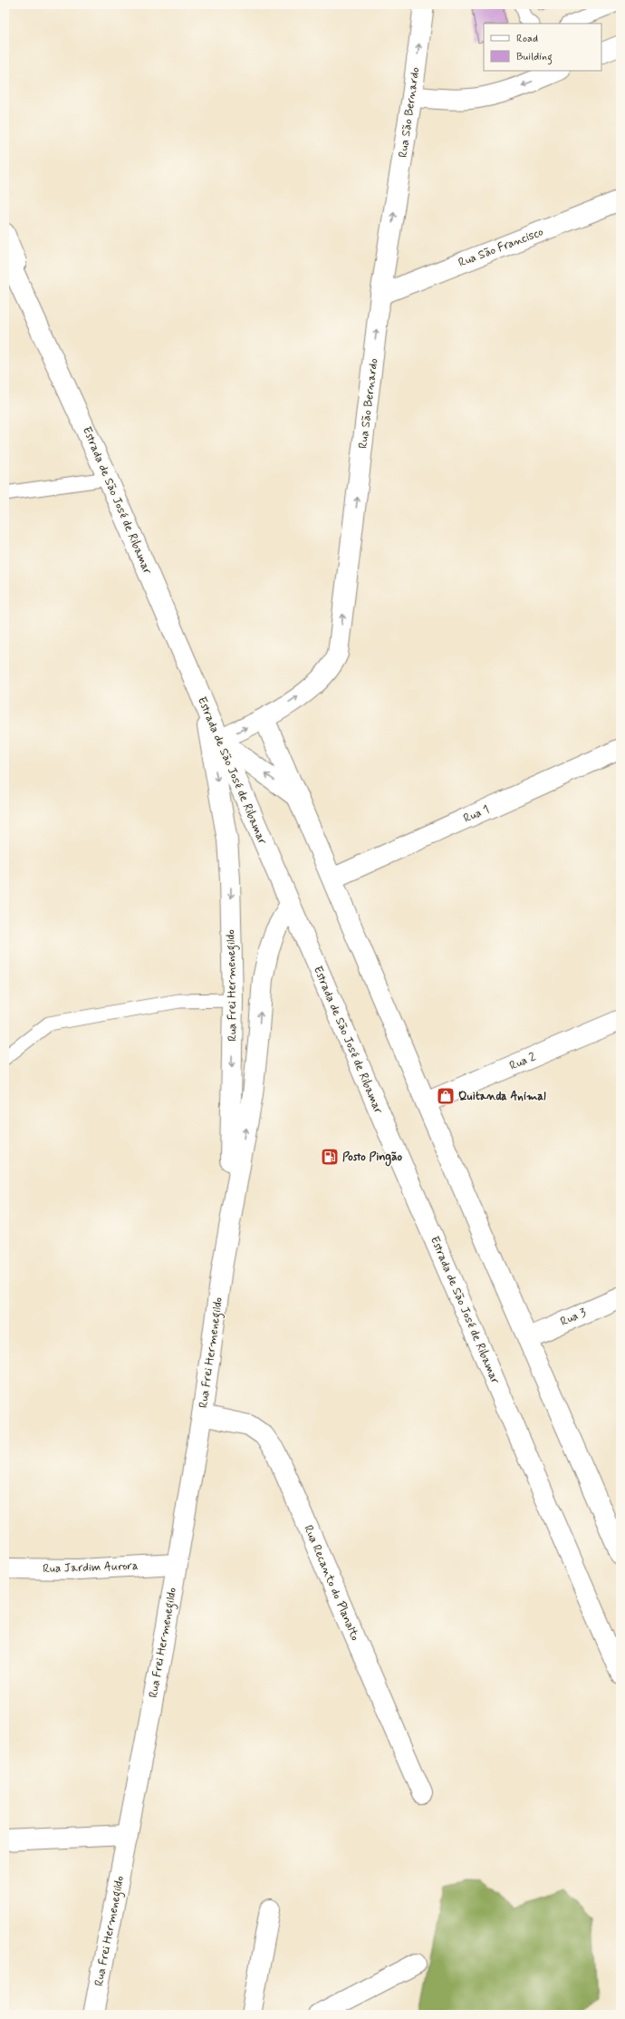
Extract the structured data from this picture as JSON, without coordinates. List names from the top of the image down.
{
  "streets": {
    "street": [
      "Rua São Bernardo",
      "Rua São Francisco",
      "Estrada de São José de Ribamar",
      "Rua 1",
      "Rua Frei Hermenegildo",
      "Rua 2",
      "Rua 3",
      "Rua Jardim Aurora",
      "Rua Recanto do Planalto"
    ]
  },
  "crossings": [
    ["Rua São Bernardo", "Rua São Francisco"],
    ["Rua São Bernardo", "Estrada de São José de Ribamar"],
    ["Estrada de São José de Ribamar", "Rua Frei Hermenegildo"],
    ["Rua Frei Hermenegildo", "Rua Jardim Aurora"],
    ["Rua Frei Hermenegildo", "Rua Recanto do Planalto"]
  ],
  "one_way": ["Rua São Bernardo"],
  "places": {
    "shop": ["Quitanda Animal"],
    "fuel station": ["Posto Pingão"]
  },
  "legend": ["Road", "Building"]
}
